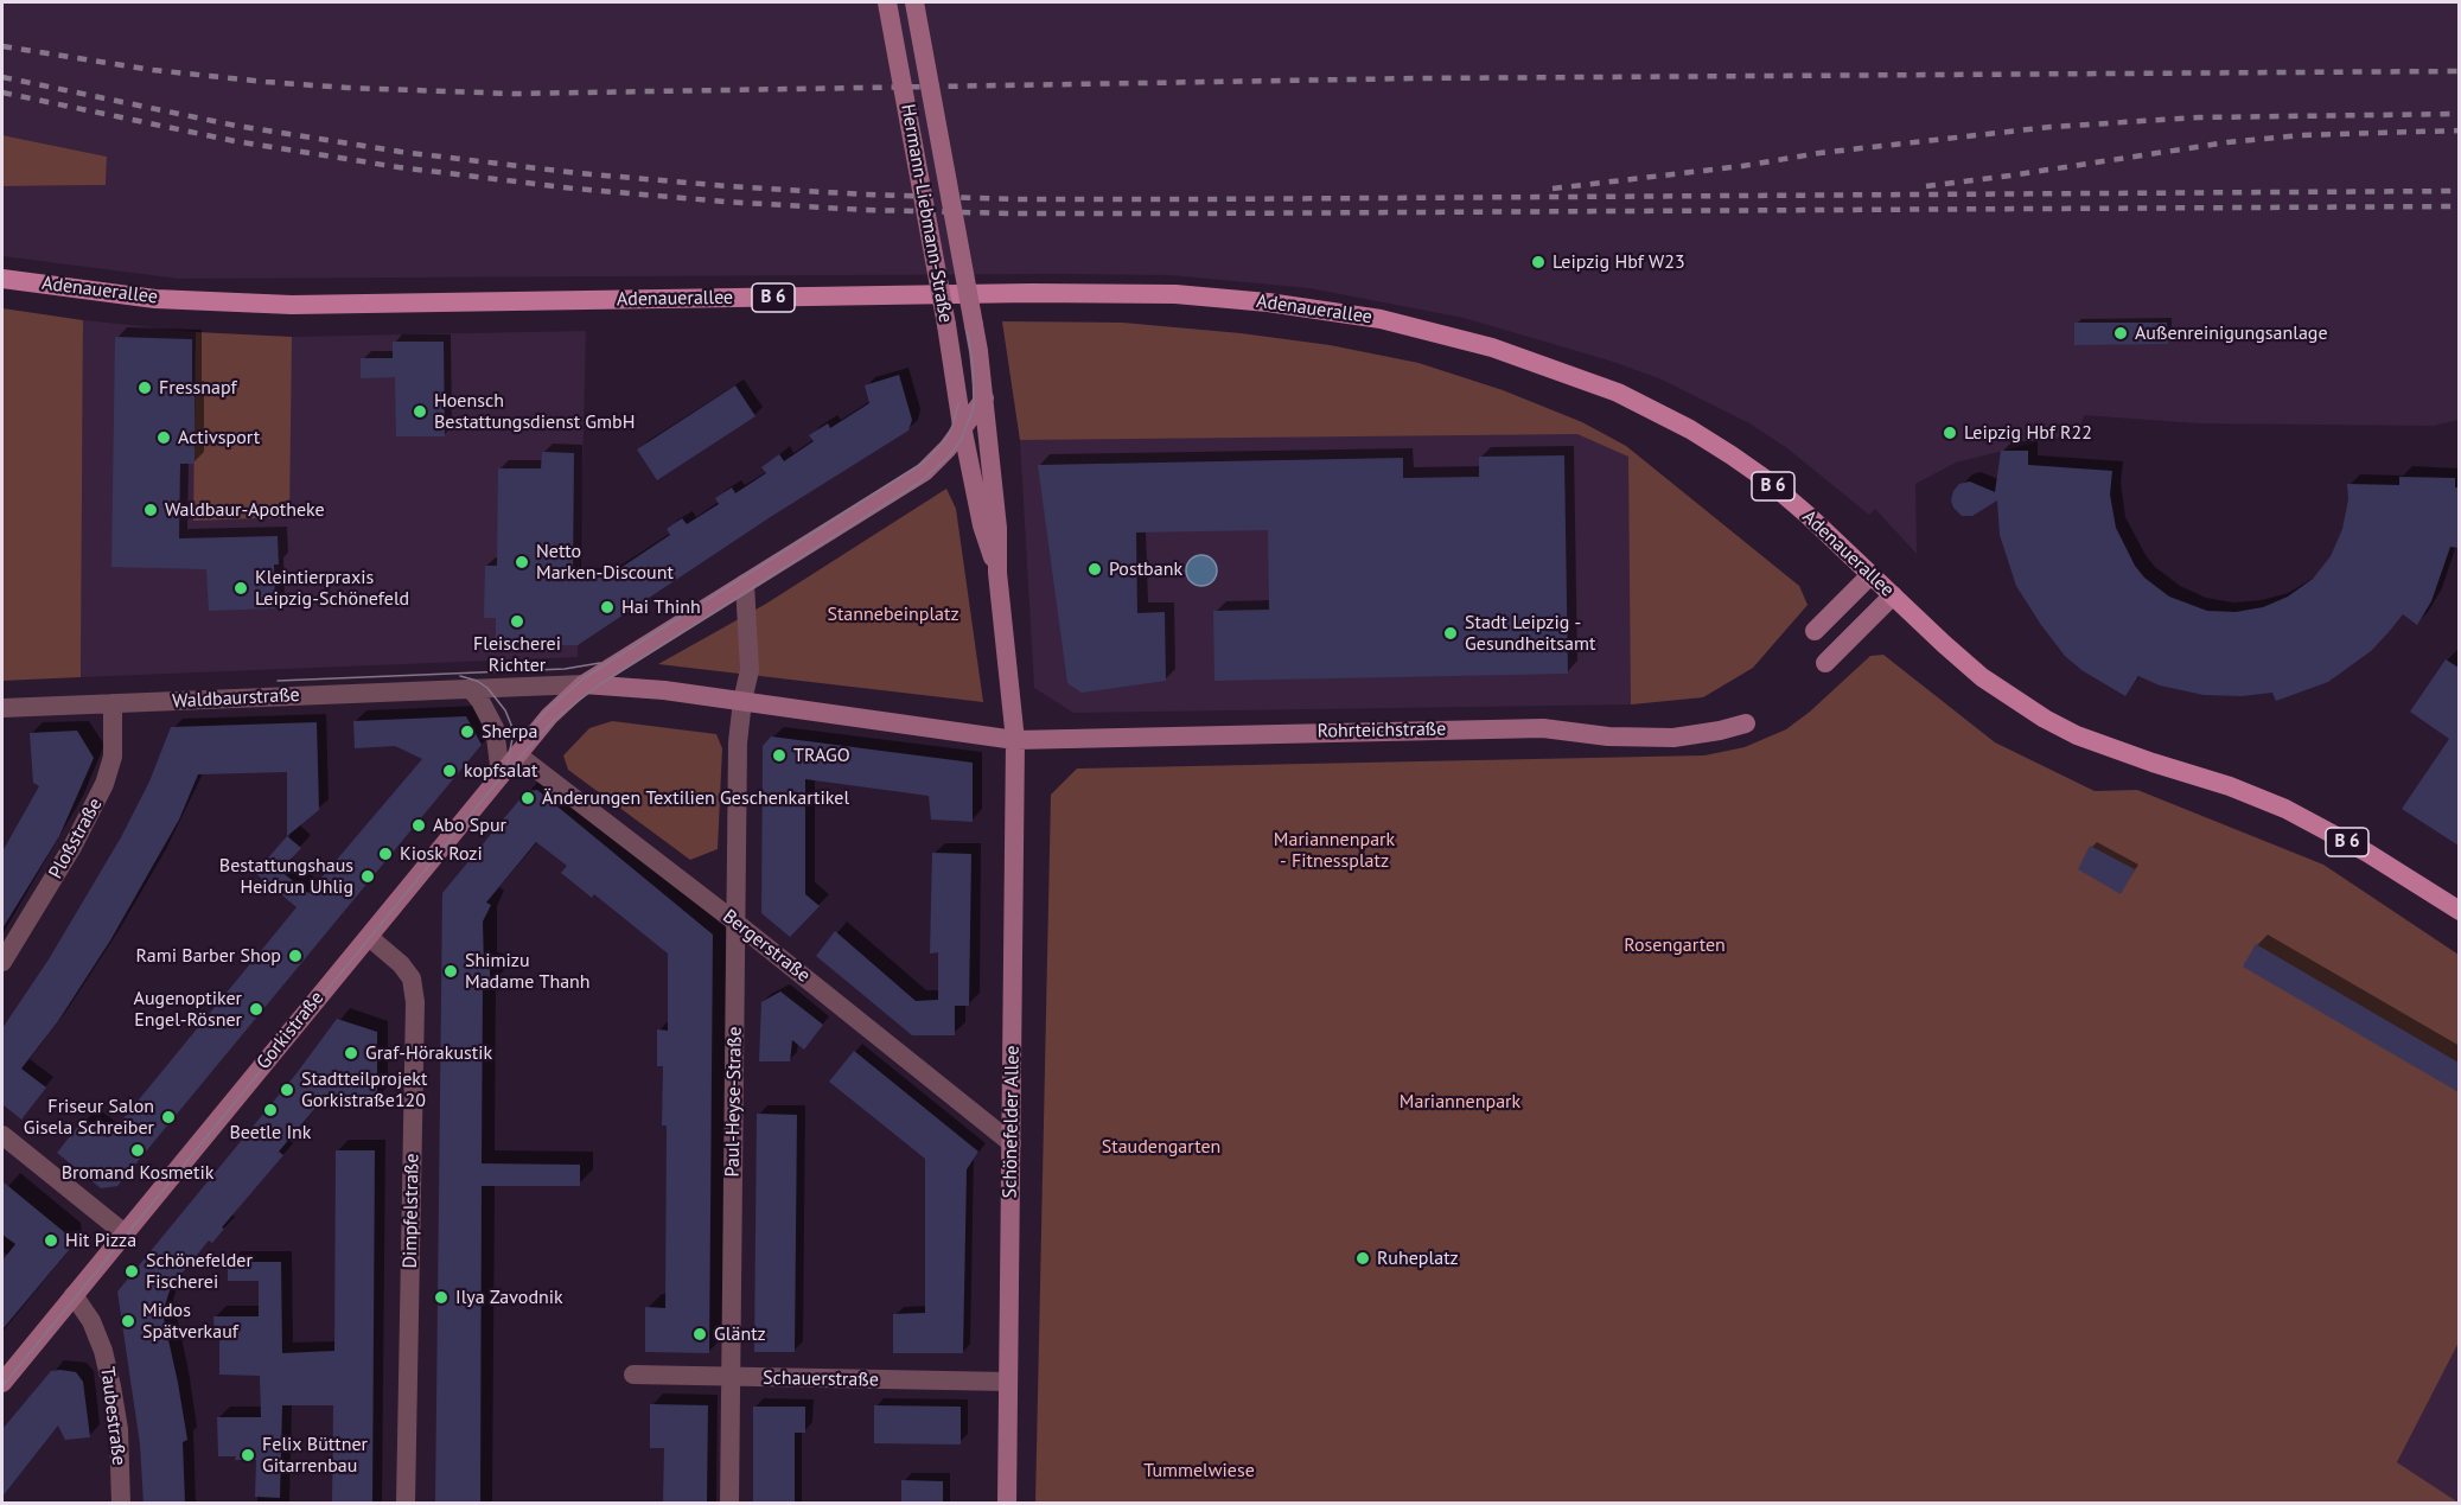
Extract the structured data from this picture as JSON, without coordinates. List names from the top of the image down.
{
  "streets": {
    "main road": [
      "Hermann-Liebmann-Straße",
      "Adenauerallee",
      "B 6",
      "Rohrteichstraße",
      "Gorkistraße",
      "Schönefelder Allee"
    ],
    "street": [
      "Waldbaurstraße",
      "Ploßstraße",
      "Bergerstraße",
      "Paul-Heyse-Straße",
      "Dimpfelstraße",
      "Schauerstraße",
      "Taubestraße"
    ]
  },
  "crossings": [
    ["Waldbaurstraße", "Ploßstraße"],
    ["Waldbaurstraße", "Gorkistraße"],
    ["Rohrteichstraße", "Schönefelder Allee"],
    ["Bergerstraße", "Gorkistraße"],
    ["Bergerstraße", "Paul-Heyse-Straße"],
    ["Bergerstraße", "Schönefelder Allee"],
    ["Gorkistraße", "Dimpfelstraße"],
    ["Gorkistraße", "Taubestraße"],
    ["Paul-Heyse-Straße", "Schauerstraße"],
    ["Schönefelder Allee", "Schauerstraße"]
  ],
  "parks": [
    "Stannebeinplatz",
    "Mariannenpark - Fitnessplatz",
    "Rosengarten",
    "Mariannenpark",
    "Staudengarten",
    "Tummelwiese"
  ],
  "places": [
    "Leipzig Hbf W23",
    "Außenreinigungsanlage",
    "Fressnapf",
    "Hoensch Bestattungsdienst GmbH",
    "Leipzig Hbf R22",
    "Activsport",
    "Waldbaur-Apotheke",
    "Netto Marken-Discount",
    "Postbank",
    "Kleintierpraxis Leipzig-Schönefeld",
    "Hai Thinh",
    "Fleischerei Richter",
    "Stadt Leipzig - Gesundheitsamt",
    "Sherpa",
    "TRAGO",
    "kopfsalat",
    "Änderungen Textilien Geschenkartikel",
    "Abo Spur",
    "Kiosk Rozi",
    "Bestattungshaus Heidrun Uhlig",
    "Rami Barber Shop",
    "Shimizu Madame Thanh",
    "Augenoptiker Engel-Rösner",
    "Graf-Hörakustik",
    "Stadtteilprojekt Gorkistraße120",
    "Beetle Ink",
    "Friseur Salon Gisela Schreiber",
    "Bromand Kosmetik",
    "Hit Pizza",
    "Ruheplatz",
    "Schönefelder Fischerei",
    "Ilya Zavodnik",
    "Midos Spätverkauf",
    "Gläntz",
    "Felix Büttner Gitarrenbau"
  ]
}
